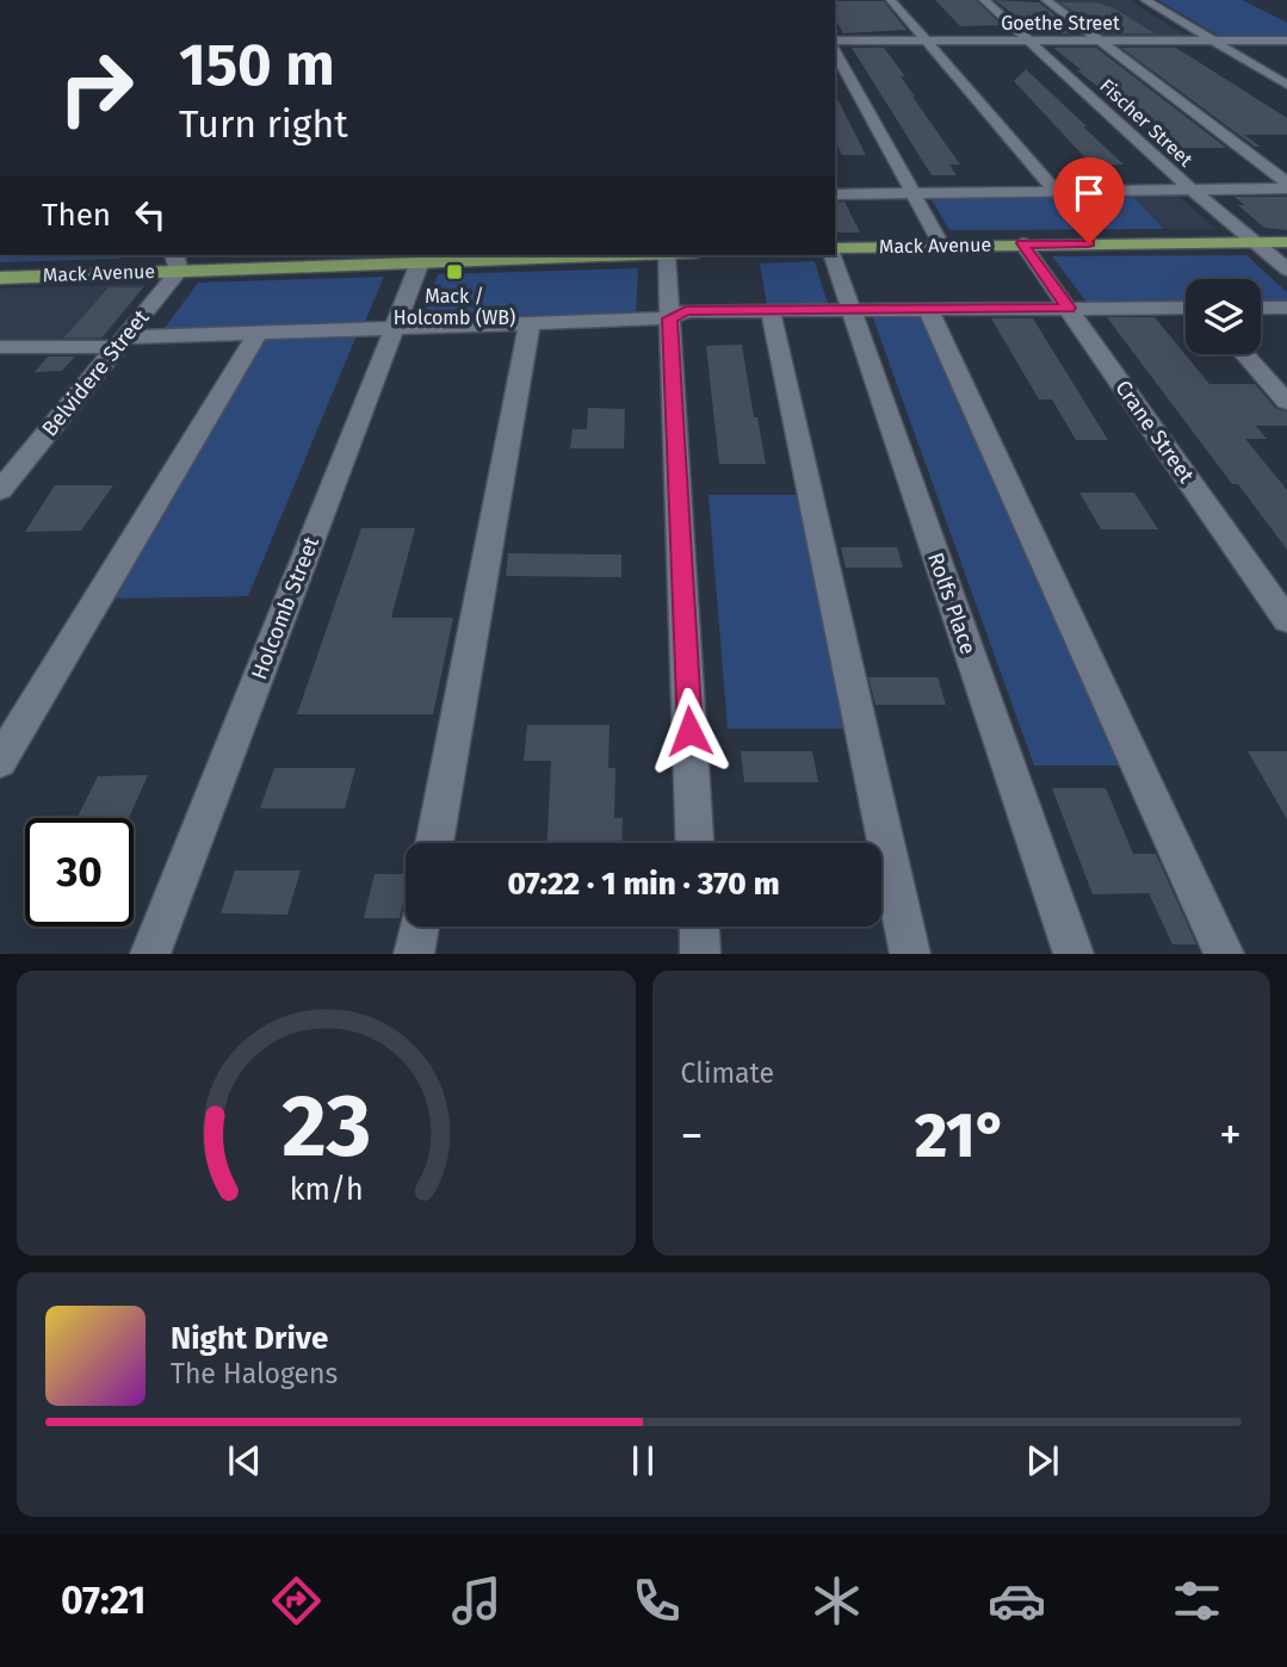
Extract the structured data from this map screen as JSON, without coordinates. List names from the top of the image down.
{
  "streets": {
    "main road": ["Mack Avenue"],
    "street": [
      "Goethe Street",
      "Fischer Street",
      "Belvidere Street",
      "Crane Street",
      "Rolfs Place",
      "Holcomb Street"
    ]
  },
  "crossings": [
    ["Goethe Street", "Fischer Street"],
    ["Fischer Street", "Mack Avenue"],
    ["Mack Avenue", "Belvidere Street"],
    ["Mack Avenue", "Crane Street"],
    ["Mack Avenue", "Holcomb Street"]
  ],
  "places": {
    "transit": ["Mack / Holcomb (WB)"]
  },
  "page": {
    "turn": ["150 m", "Turn right"],
    "then": "Then",
    "limit": "30",
    "trip": "07:22 · 1 min · 370 m",
    "tile": "Climate",
    "heat": ["−", "21°", "+"],
    "song": ["Night Drive", "The Halogens"],
    "tabs": "07:21",
    "gauge": ["23", "km/h"]
  }
}
